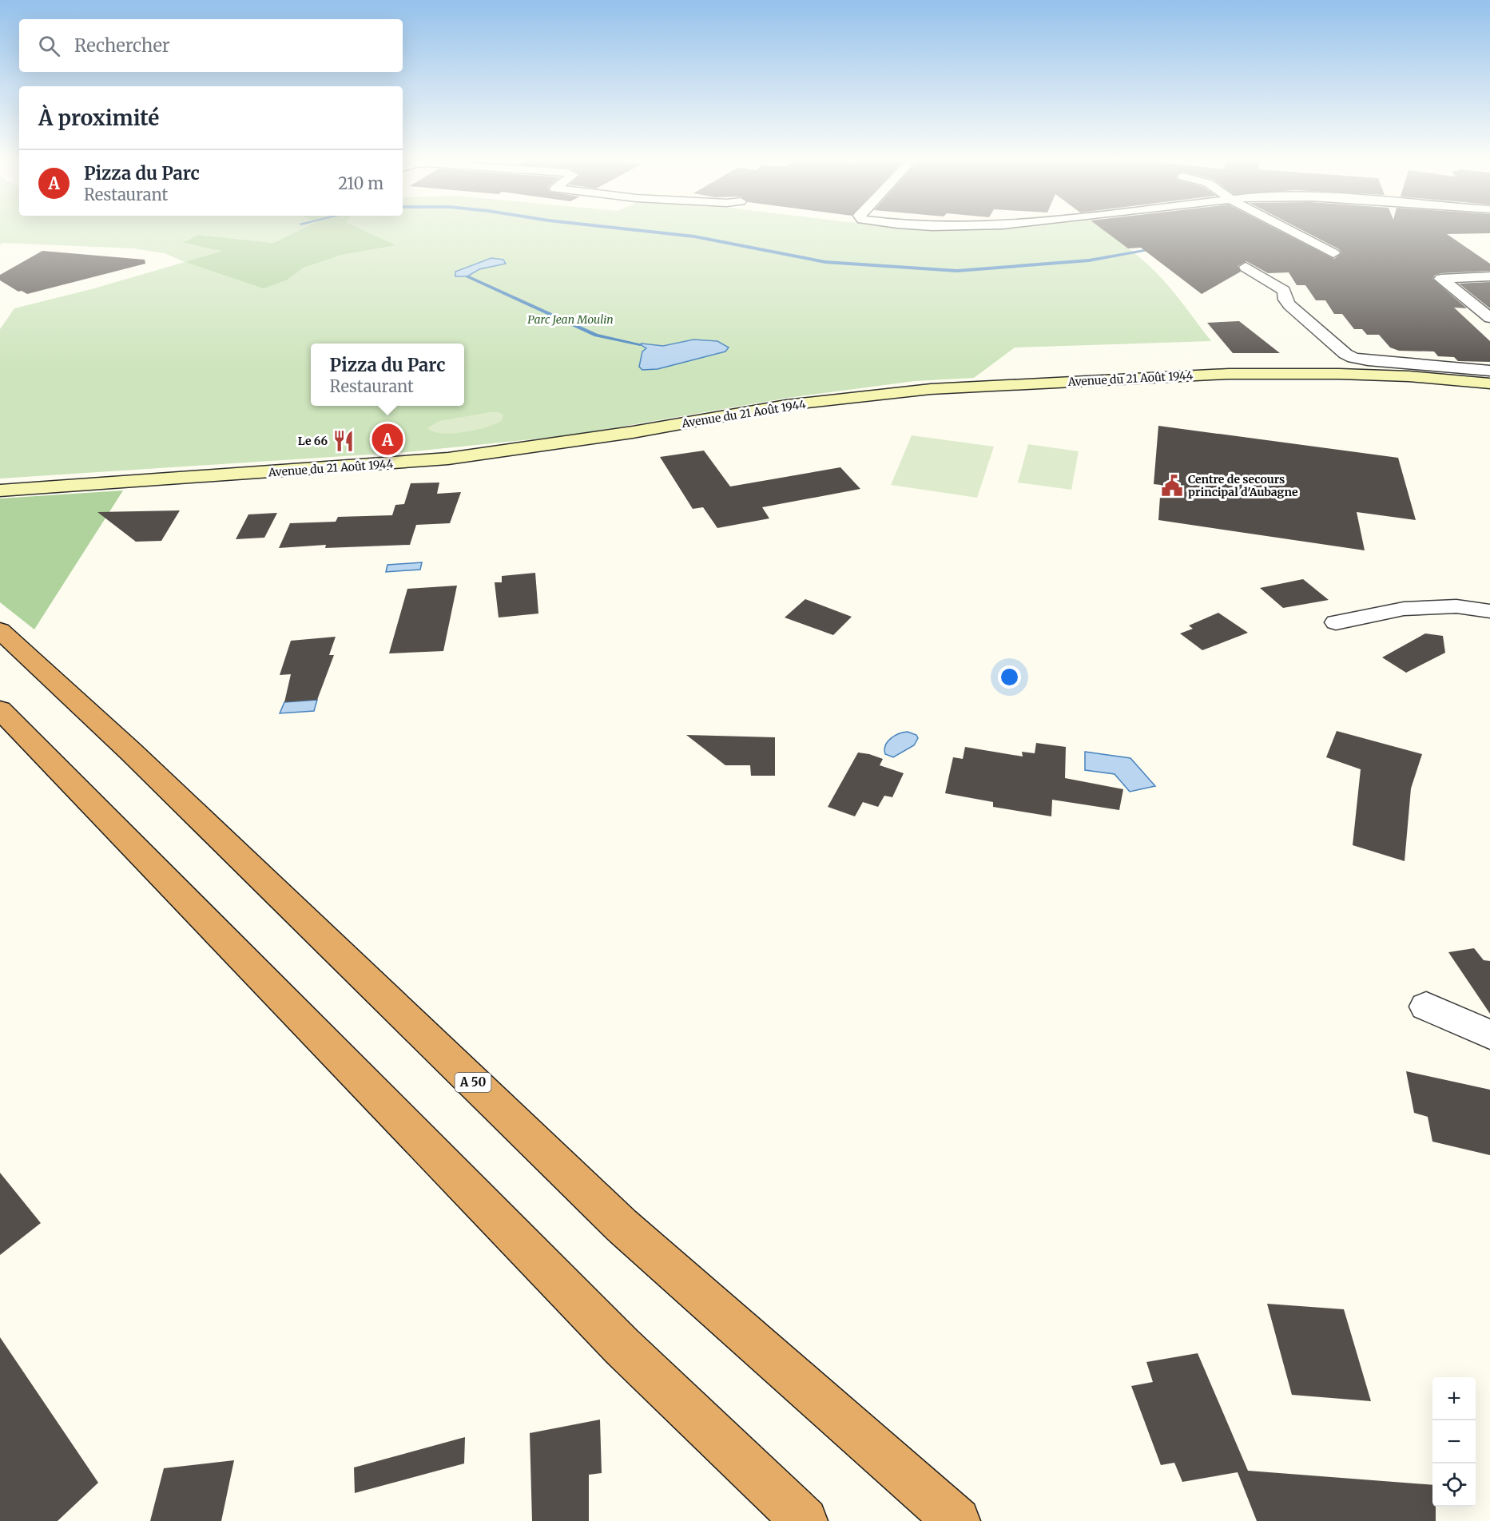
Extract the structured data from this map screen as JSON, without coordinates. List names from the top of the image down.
{
  "streets": {
    "highway": ["A 50"],
    "main road": ["Avenue du 21 Août 1944"]
  },
  "parks": ["Parc Jean Moulin"],
  "places": {
    "restaurant": ["Le 66"],
    "public building": ["Centre de secours principal d'Aubagne"]
  },
  "page": {
    "search": "Rechercher",
    "heading": "À proximité",
    "list": [
      {
        "mark": "A",
        "name": "Pizza du Parc",
        "note": "Restaurant",
        "value": "210 m"
      }
    ],
    "popup": ["Pizza du Parc", "Restaurant"],
    "pins": "A",
    "map_buttons": ["+", "−"]
  }
}
